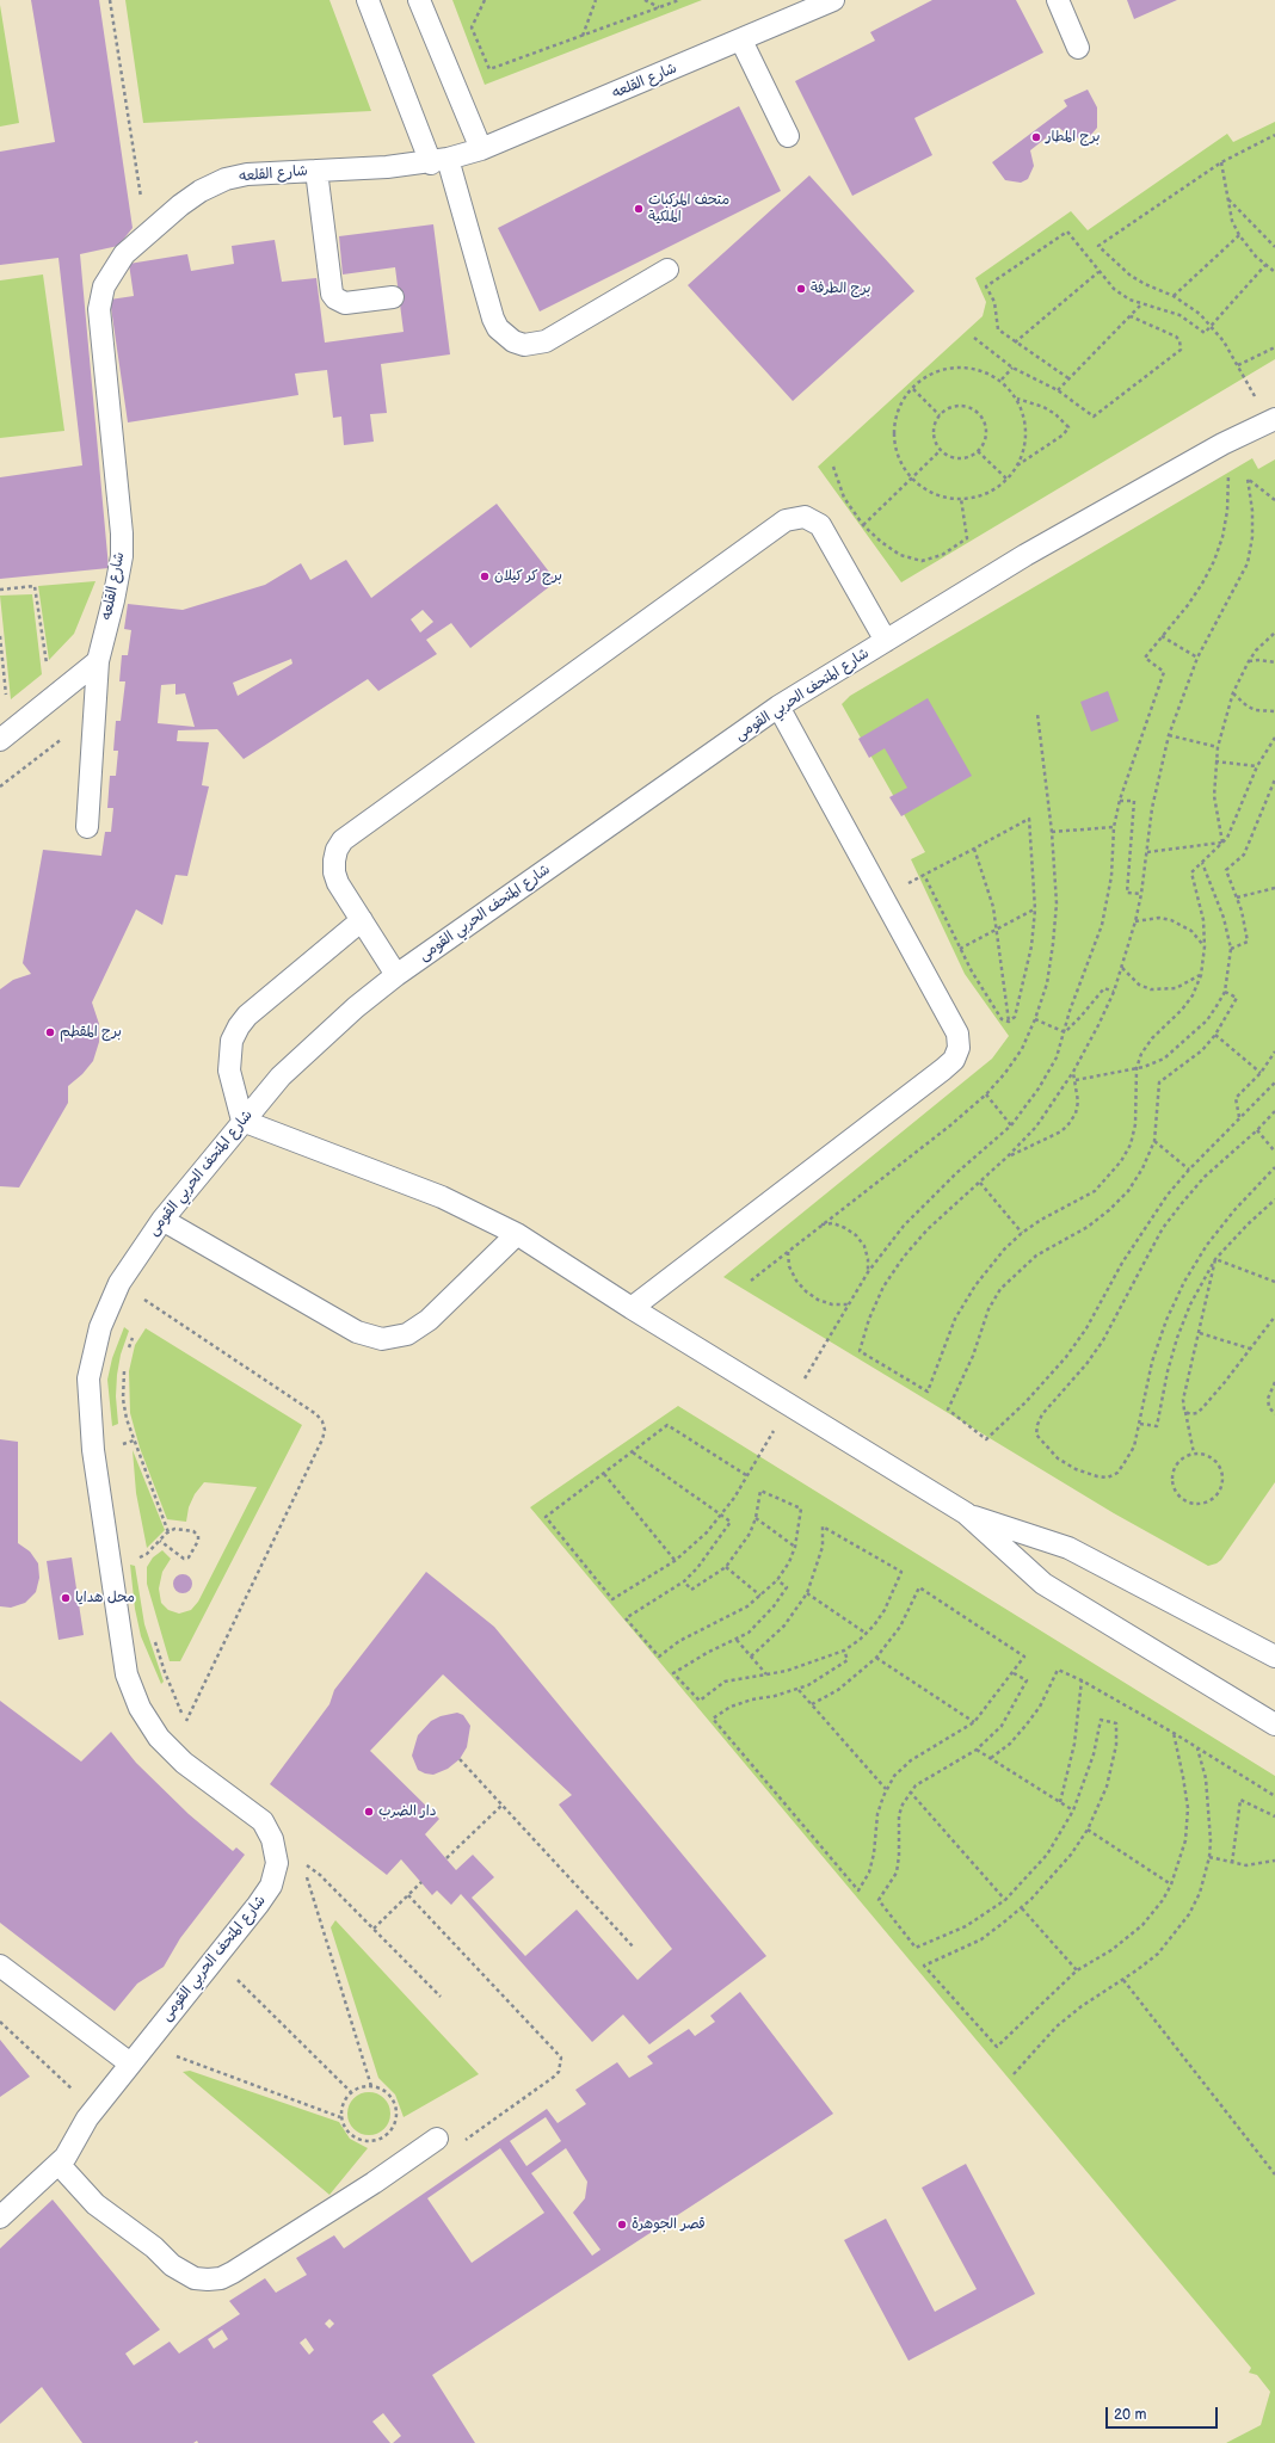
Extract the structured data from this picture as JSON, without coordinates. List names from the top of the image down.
{
  "streets": {
    "lane": ["شارع القلعه", "شارع المتحف الحربي القومى"]
  },
  "places": [
    "برج المطار",
    "متحف المركبات الملكية",
    "برج الطرفة",
    "برج كر كيلان",
    "برج المقطم",
    "محل هدايا",
    "دار الضرب",
    "قصر الجوهرة"
  ],
  "scale_bar": "20 m"
}
